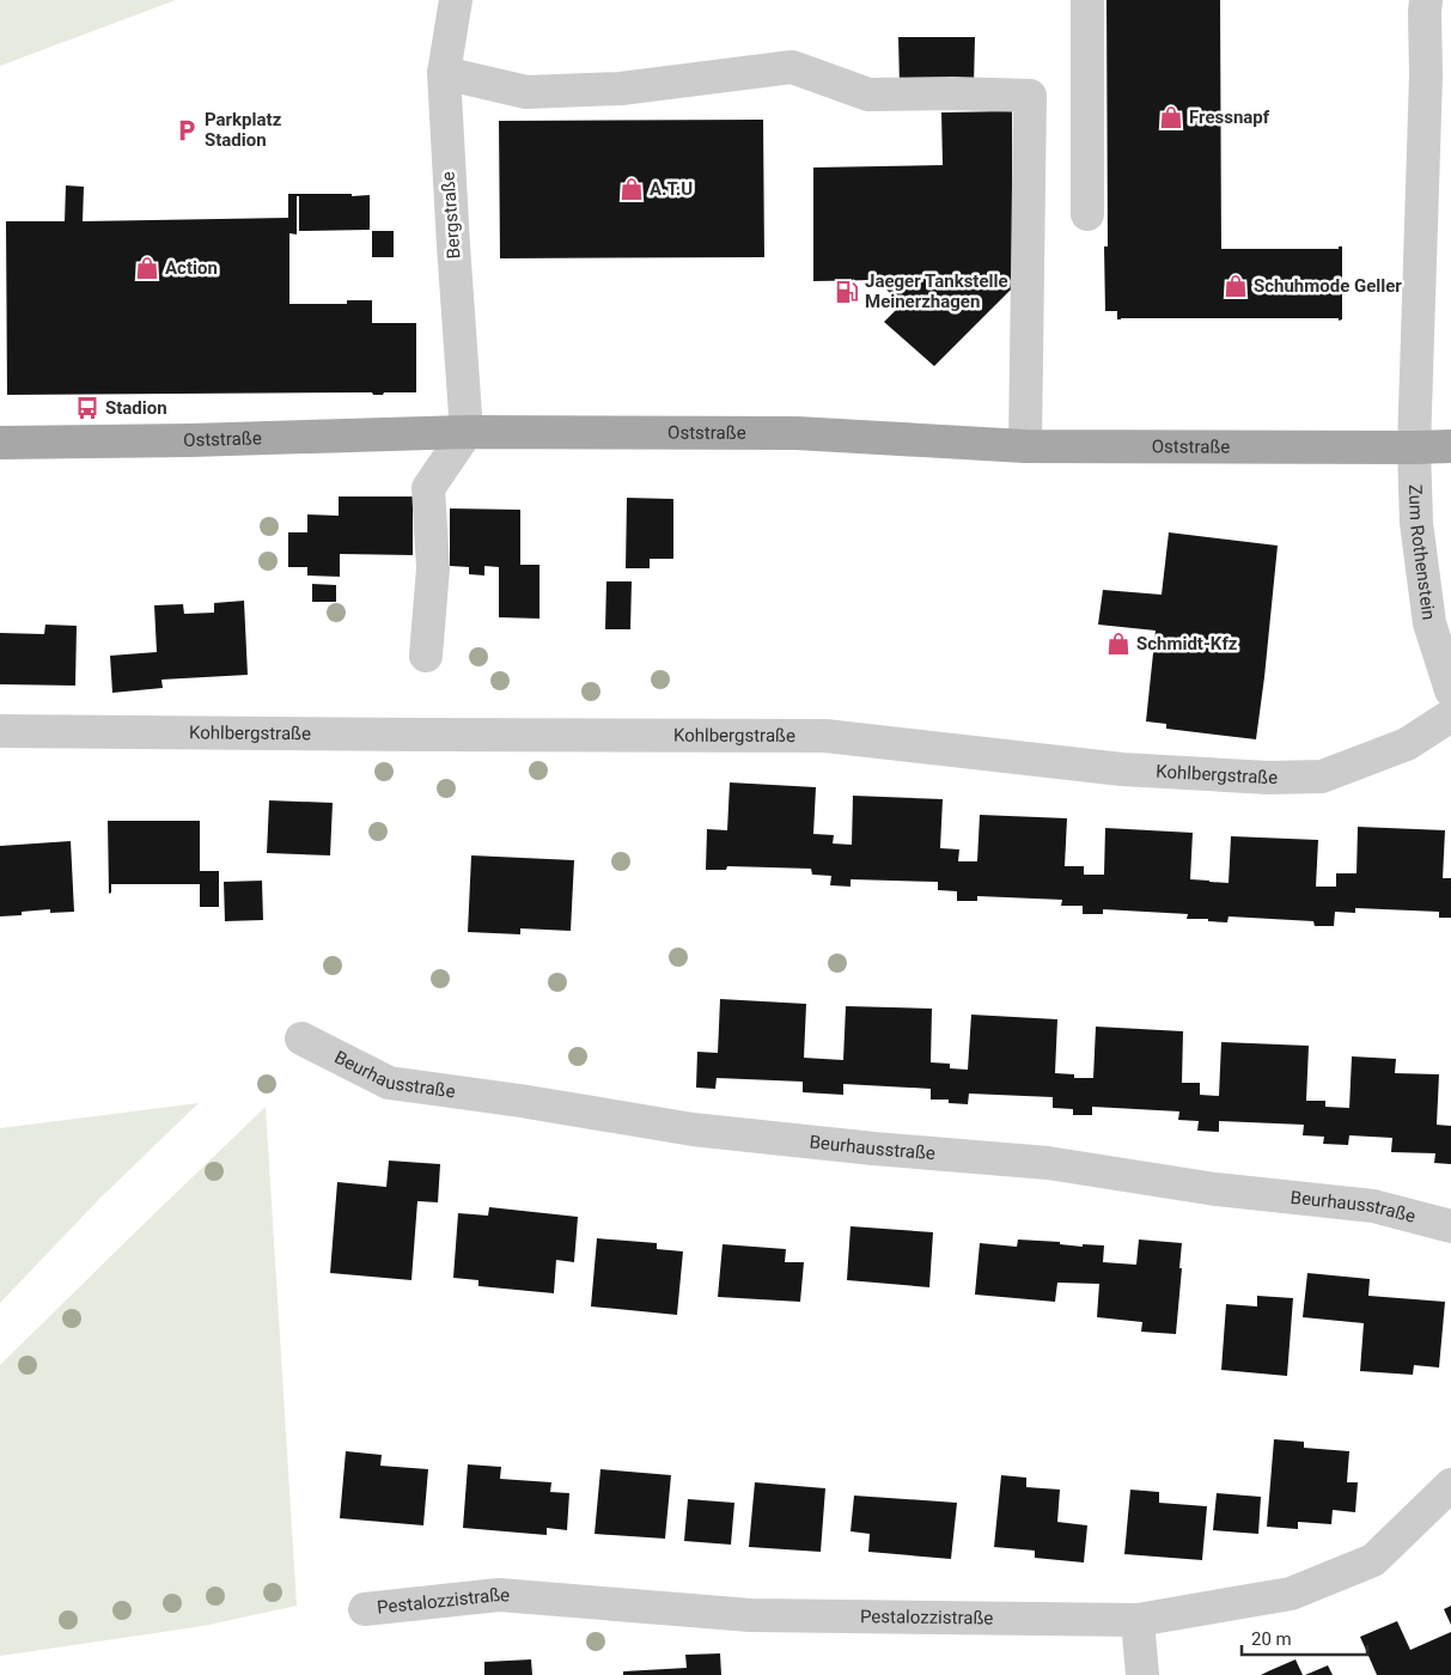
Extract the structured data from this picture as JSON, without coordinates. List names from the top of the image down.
{
  "streets": {
    "main road": ["Oststraße"],
    "street": [
      "Bergstraße",
      "Zum Rothenstein",
      "Kohlbergstraße",
      "Beurhausstraße",
      "Pestalozzistraße"
    ]
  },
  "crossings": [
    ["Bergstraße", "Oststraße"],
    ["Oststraße", "Zum Rothenstein"]
  ],
  "places": {
    "shop": [
      "Fressnapf",
      "A.T.U",
      "Action",
      "Schuhmode Geller",
      "Schmidt-Kfz"
    ],
    "parking": ["Parkplatz Stadion"],
    "fuel station": ["Jaeger Tankstelle Meinerzhagen"],
    "bus stop": ["Stadion"]
  },
  "scale_bar": "20 m"
}
